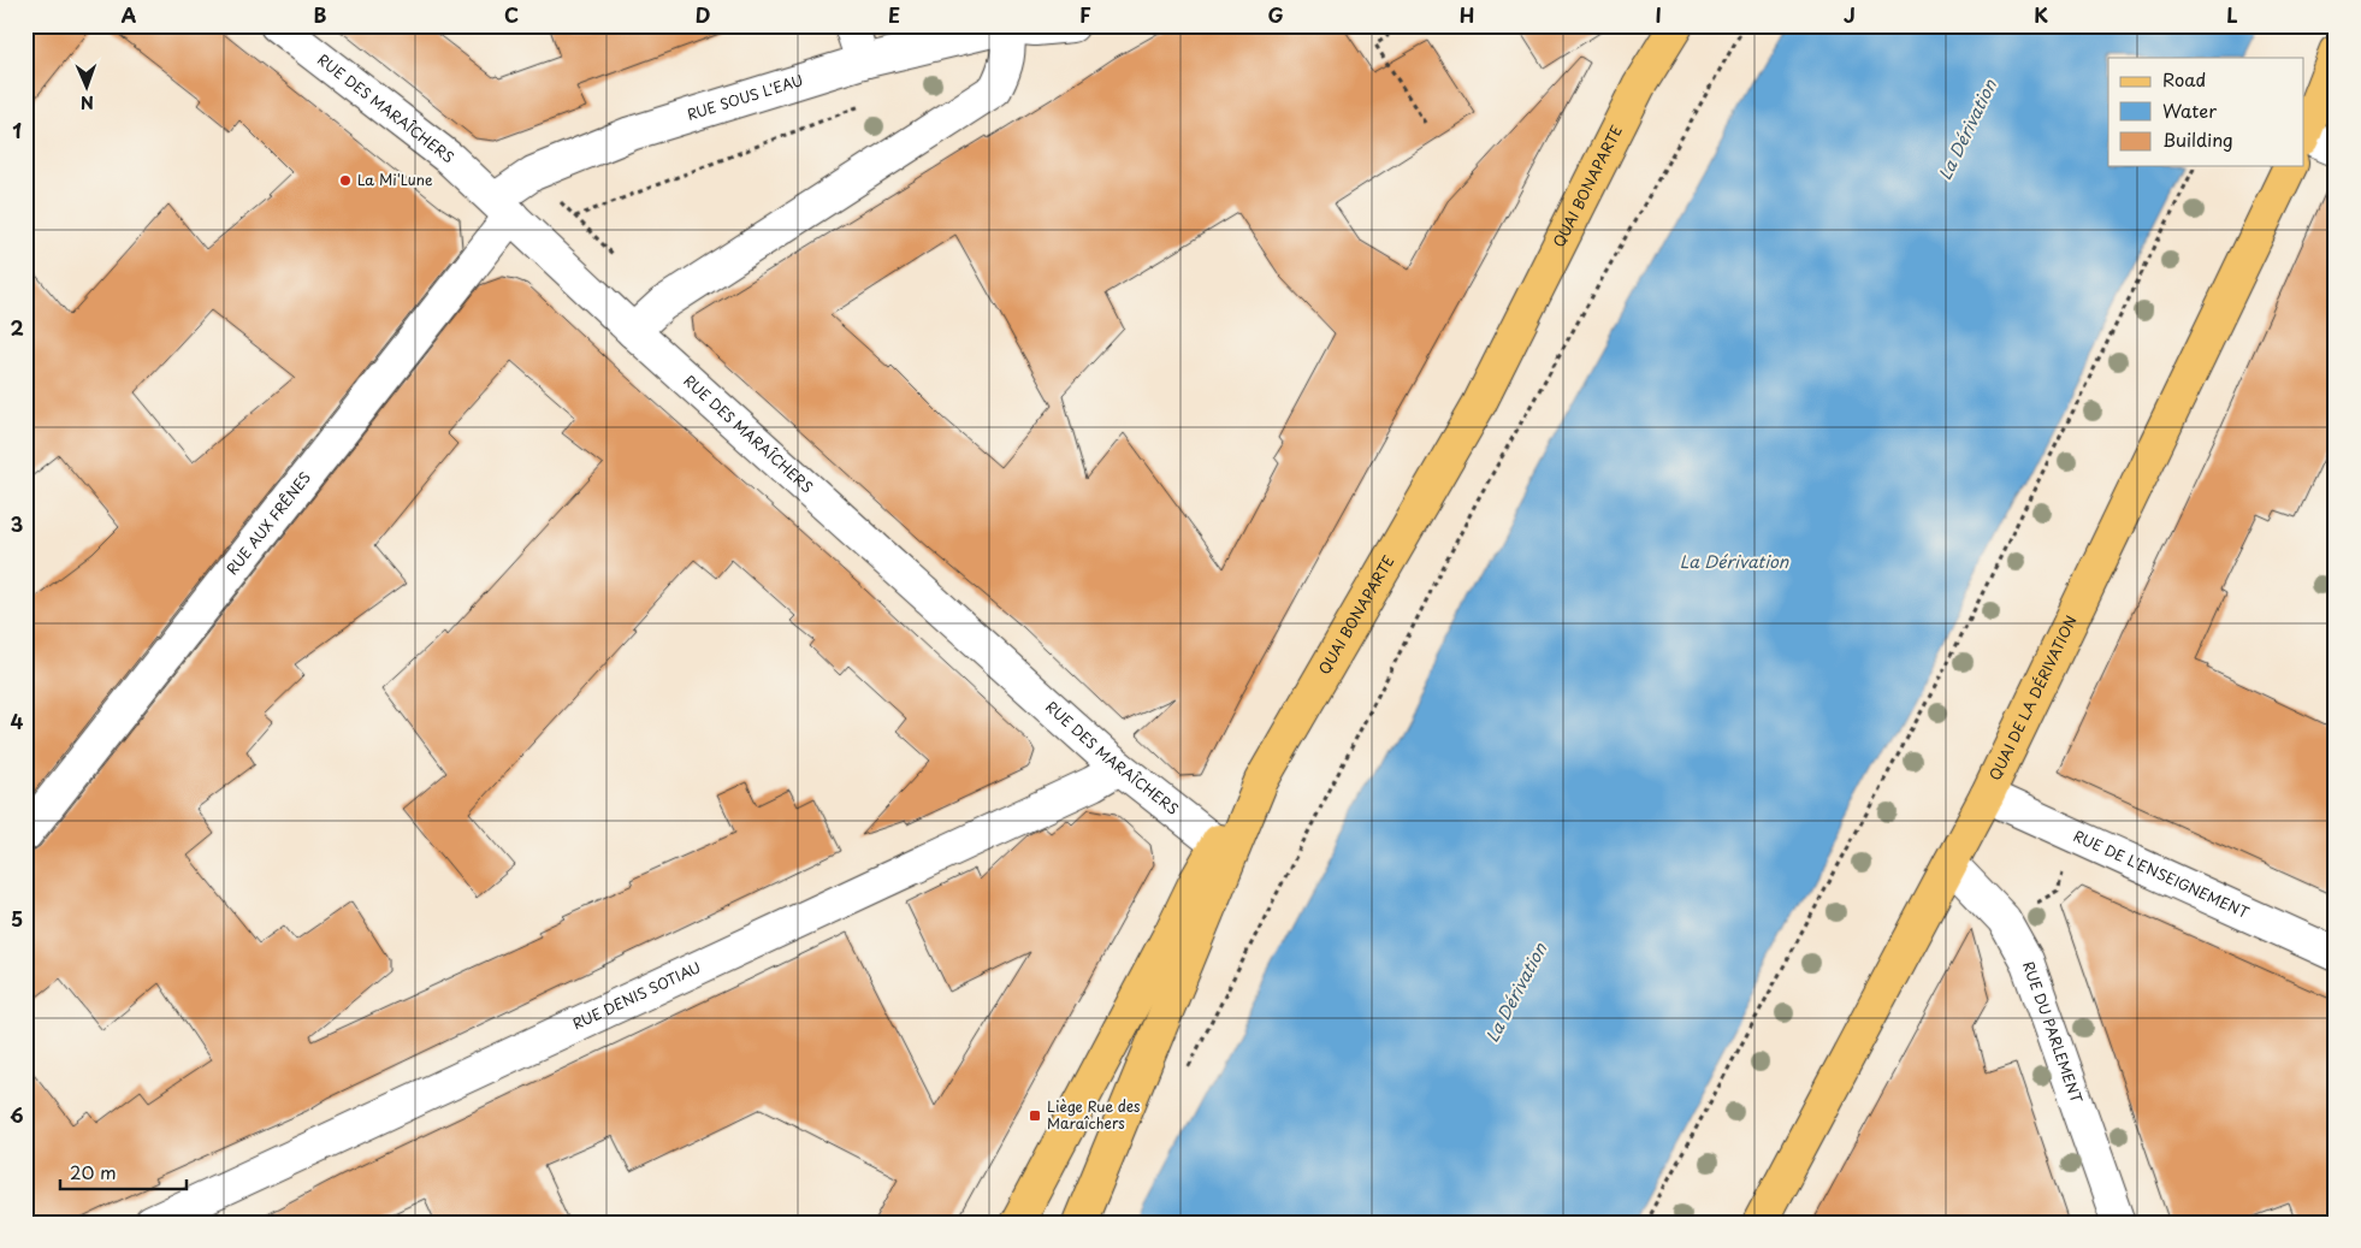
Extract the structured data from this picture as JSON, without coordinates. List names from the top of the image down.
{
  "streets": {
    "main road": ["QUAI BONAPARTE", "QUAI DE LA DÉRIVATION"],
    "street": [
      "RUE SOUS L'EAU",
      "RUE DES MARAÎCHERS",
      "RUE AUX FRÊNES",
      "RUE DE L'ENSEIGNEMENT",
      "RUE DENIS SOTIAU",
      "RUE DU PARLEMENT"
    ]
  },
  "crossings": [
    ["RUE SOUS L'EAU", "RUE DES MARAÎCHERS"],
    ["RUE SOUS L'EAU", "RUE AUX FRÊNES"],
    ["RUE DES MARAÎCHERS", "RUE AUX FRÊNES"],
    ["RUE DES MARAÎCHERS", "RUE DENIS SOTIAU"],
    ["QUAI DE LA DÉRIVATION", "RUE DE L'ENSEIGNEMENT"],
    ["QUAI DE LA DÉRIVATION", "RUE DU PARLEMENT"]
  ],
  "water": ["La Dérivation"],
  "places": {
    "other": ["La Mi'Lune"],
    "transit": ["Liège Rue des Maraîchers"]
  },
  "legend": ["Road", "Water", "Building"],
  "scale_bar": "20 m",
  "north": "bottom",
  "grid": {
    "columns": [
      "A",
      "B",
      "C",
      "D",
      "E",
      "F",
      "G",
      "H",
      "I",
      "J",
      "K",
      "L"
    ],
    "rows": [
      "1",
      "2",
      "3",
      "4",
      "5",
      "6"
    ]
  }
}
